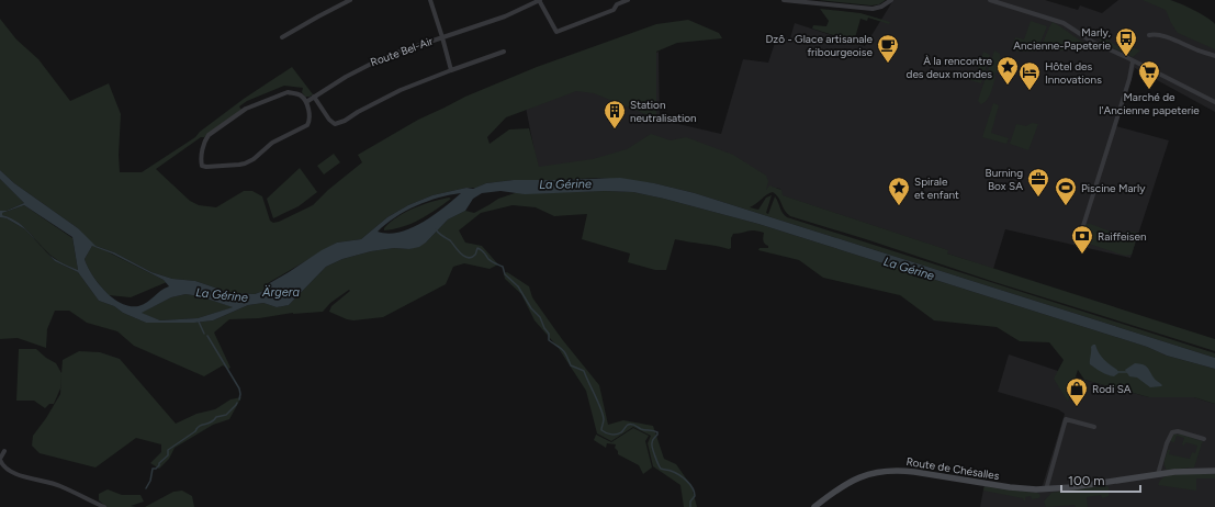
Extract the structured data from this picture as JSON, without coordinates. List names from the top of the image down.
{
  "streets": {
    "street": ["Route Bel-Air", "Route de Chésalles"]
  },
  "water": ["La Gérine", "Ärgera"],
  "places": {
    "bus stop": ["Marly, Ancienne-Papeterie"],
    "cafe": ["Dzô - Glace artisanale fribourgeoise"],
    "place": ["À la rencontre des deux mondes", "Spirale et enfant"],
    "supermarket": ["Marché de l'Ancienne papeterie"],
    "hotel": ["Hôtel des Innovations"],
    "building": ["Station neutralisation"],
    "office": ["Burning Box SA"],
    "sports": ["Piscine Marly"],
    "bank": ["Raiffeisen"],
    "shop": ["Rodi SA"]
  },
  "scale_bar": "100 m"
}
